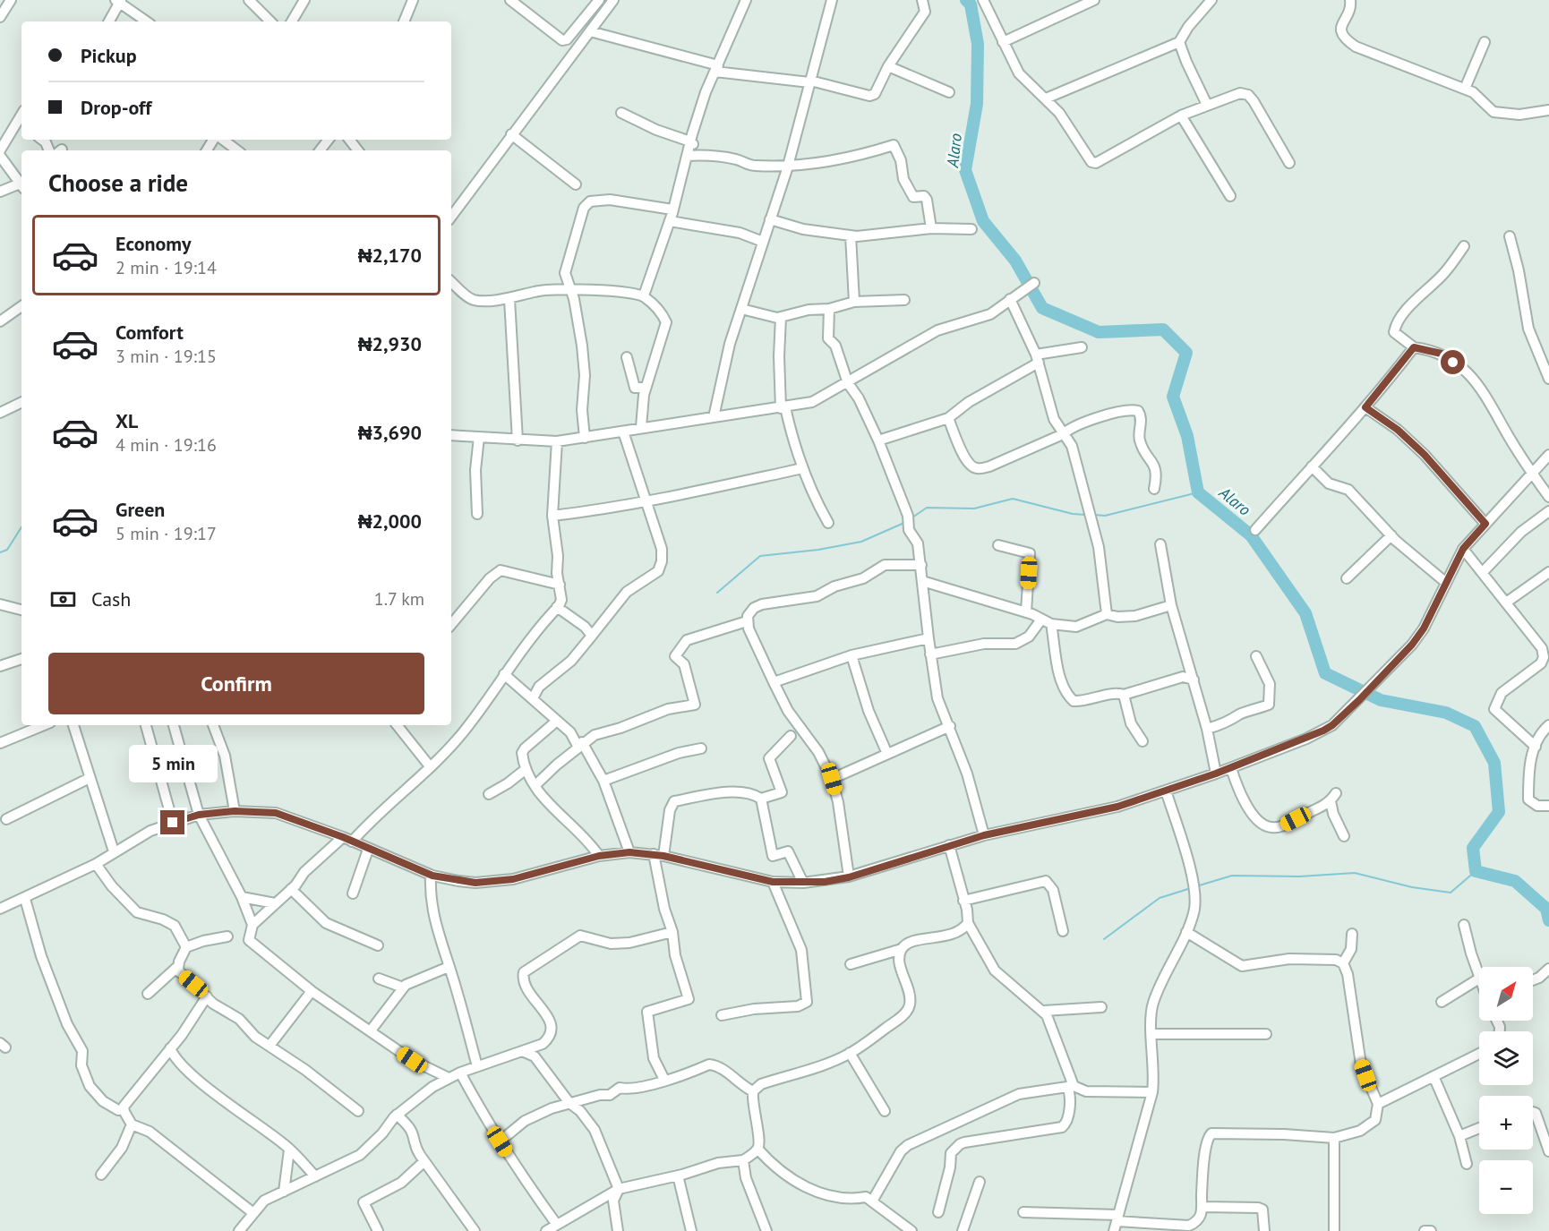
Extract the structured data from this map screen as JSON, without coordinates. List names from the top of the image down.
{
  "water": ["Alaro"],
  "north": "top right",
  "page": {
    "banner": ["Pickup", "Drop-off"],
    "heading": "Choose a ride",
    "list": [
      {
        "name": "Economy",
        "note": "2 min · 19:14",
        "value": "₦2,170"
      },
      {
        "name": "Comfort",
        "note": "3 min · 19:15",
        "value": "₦2,930"
      },
      {
        "name": "XL",
        "note": "4 min · 19:16",
        "value": "₦3,690"
      },
      {
        "name": "Green",
        "note": "5 min · 19:17",
        "value": "₦2,000"
      }
    ],
    "pay": ["Cash", "1.7 km"],
    "buttons": "Confirm",
    "bubble": "5 min",
    "map_buttons": ["+", "−"]
  }
}
